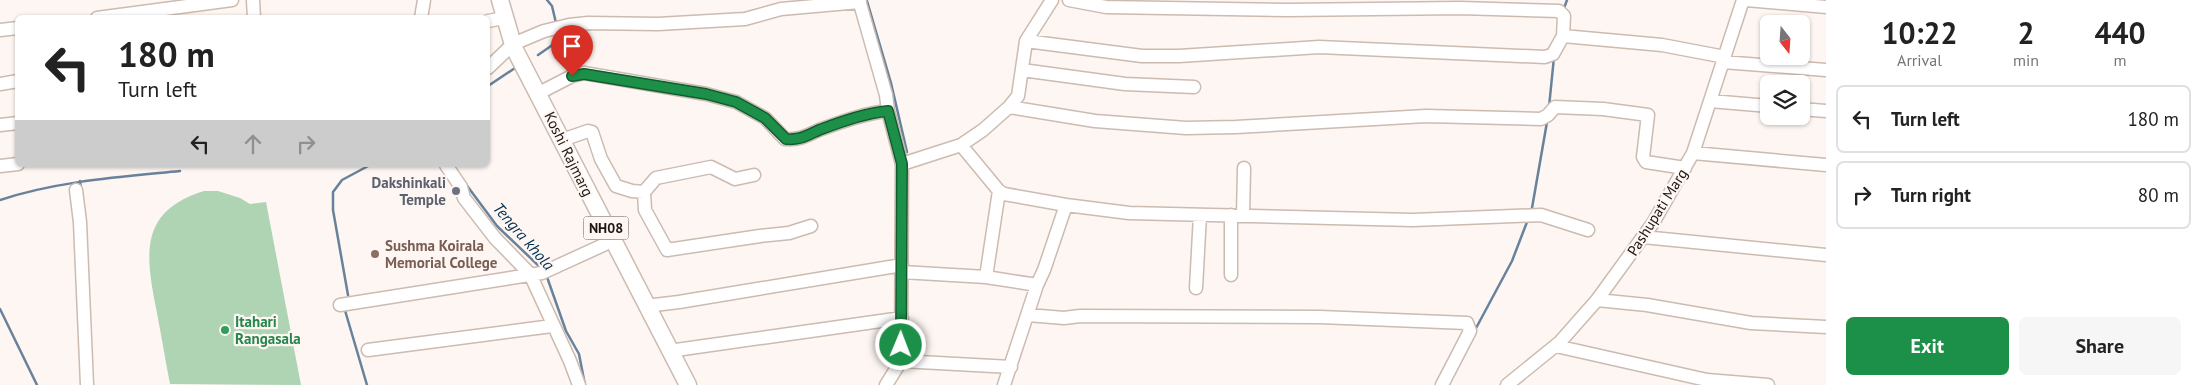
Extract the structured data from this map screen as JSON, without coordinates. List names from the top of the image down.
{
  "streets": {
    "main road": ["Koshi Rajmarg", "NH08"],
    "street": ["Pashupati Marg"]
  },
  "water": ["Tengra khola"],
  "places": ["Dakshinkali Temple", "Sushma Koirala Memorial College", "Itahari Rangasala"],
  "north": "bottom",
  "page": {
    "eta": [
      "10:22",
      "Arrival",
      "2",
      "min",
      "440",
      "m"
    ],
    "turn": ["180 m", "Turn left"],
    "list": [
      {
        "name": "Turn left",
        "value": "180 m"
      },
      {
        "name": "Turn right",
        "value": "80 m"
      }
    ],
    "buttons": ["Exit", "Share"]
  }
}
